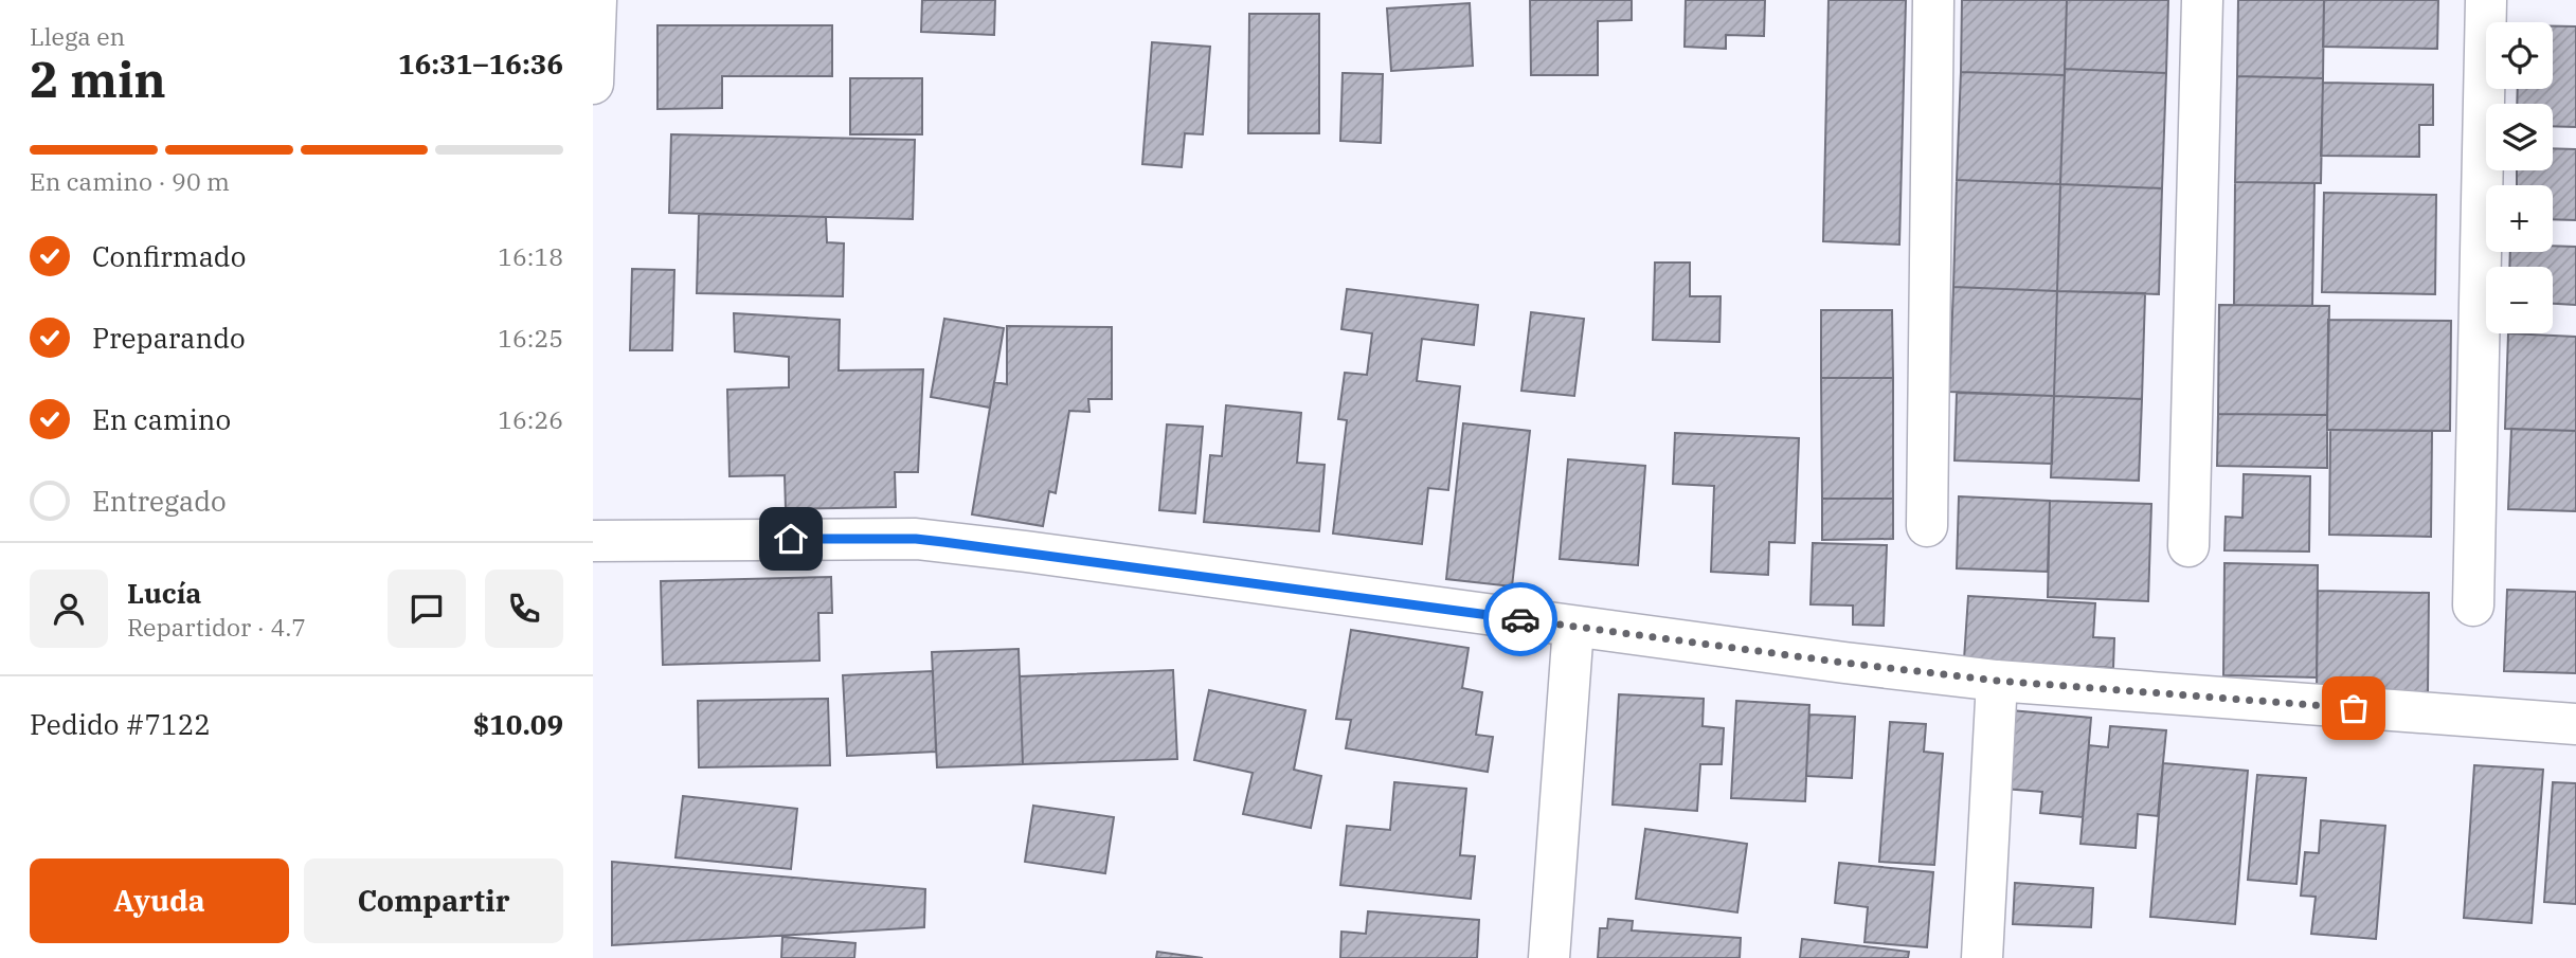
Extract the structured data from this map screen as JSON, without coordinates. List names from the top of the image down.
{
  "page": {
    "heading": ["2 min", "Llega en", "16:31–16:36"],
    "panel": [
      "Lucía",
      "Repartidor · 4.7",
      "Pedido #7122",
      "$10.09"
    ],
    "map_buttons": ["+", "−"],
    "bar": "En camino · 90 m",
    "list": [
      ["Confirmado", "16:18"],
      ["Preparando", "16:25"],
      ["En camino", "16:26"],
      "Entregado"
    ],
    "buttons": ["Ayuda", "Compartir"]
  }
}
